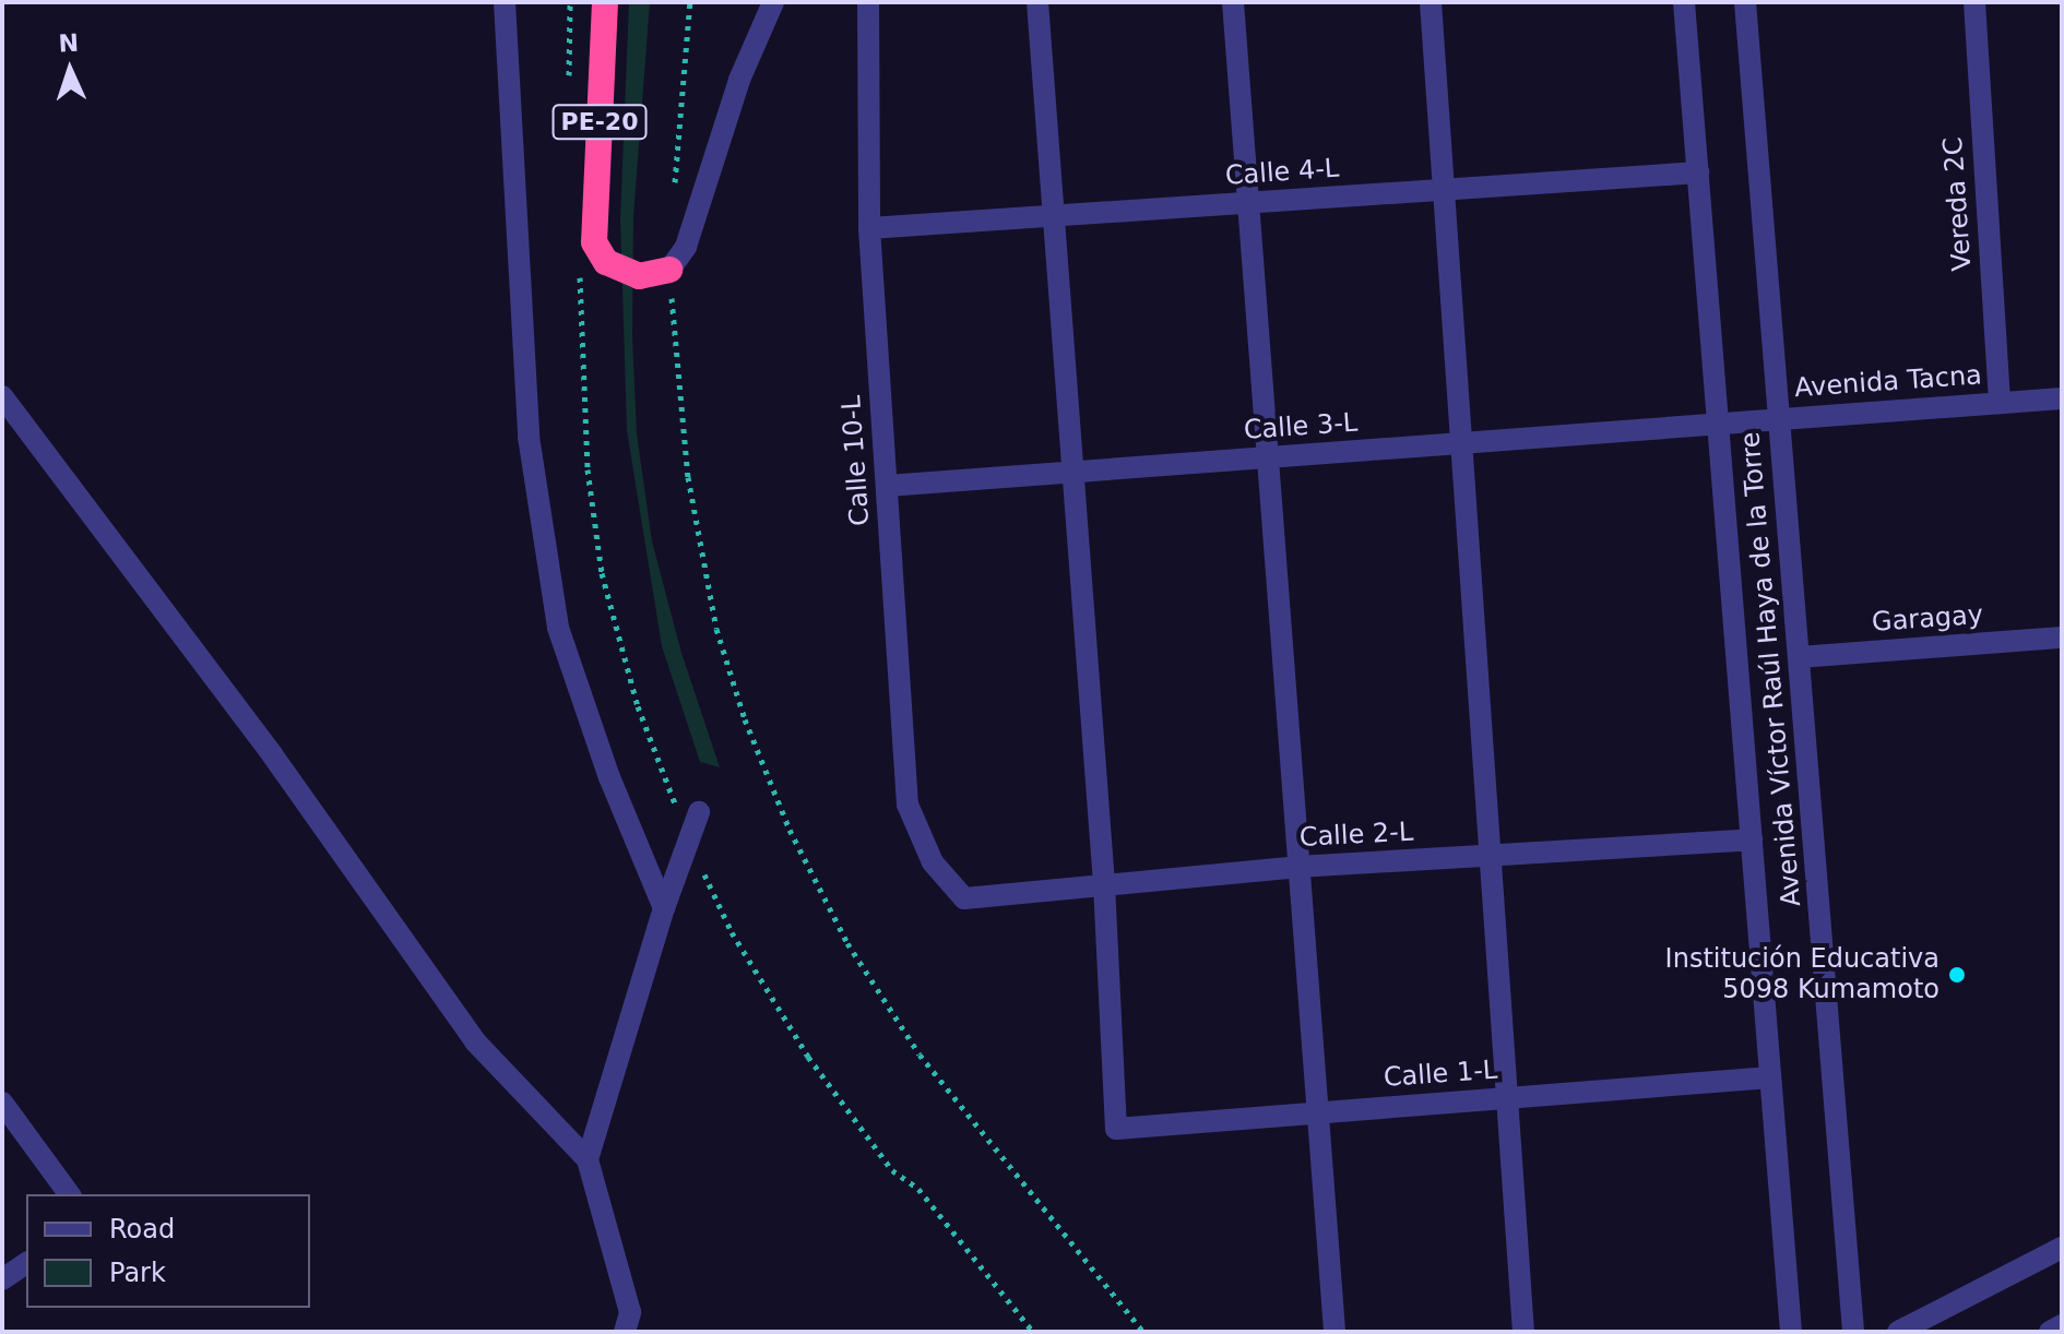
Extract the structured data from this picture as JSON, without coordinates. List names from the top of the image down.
{
  "streets": {
    "highway": ["PE-20"],
    "street": [
      "Calle 4-L",
      "Vereda 2C",
      "Avenida Tacna",
      "Calle 3-L",
      "Calle 10-L",
      "Garagay",
      "Avenida Víctor Raúl Haya de la Torre",
      "Calle 2-L",
      "Calle 1-L"
    ]
  },
  "crossings": [
    ["Calle 4-L", "Calle 10-L"],
    ["Calle 4-L", "Avenida Víctor Raúl Haya de la Torre"],
    ["Vereda 2C", "Avenida Tacna"],
    ["Avenida Tacna", "Calle 3-L"],
    ["Avenida Tacna", "Avenida Víctor Raúl Haya de la Torre"],
    ["Calle 3-L", "Calle 10-L"],
    ["Calle 3-L", "Avenida Víctor Raúl Haya de la Torre"],
    ["Calle 10-L", "Calle 2-L"],
    ["Garagay", "Avenida Víctor Raúl Haya de la Torre"],
    ["Avenida Víctor Raúl Haya de la Torre", "Calle 2-L"],
    ["Avenida Víctor Raúl Haya de la Torre", "Calle 1-L"],
    ["Calle 2-L", "Calle 1-L"]
  ],
  "places": ["Institución Educativa 5098 Kumamoto"],
  "legend": ["Road", "Park"],
  "north": "top"
}
